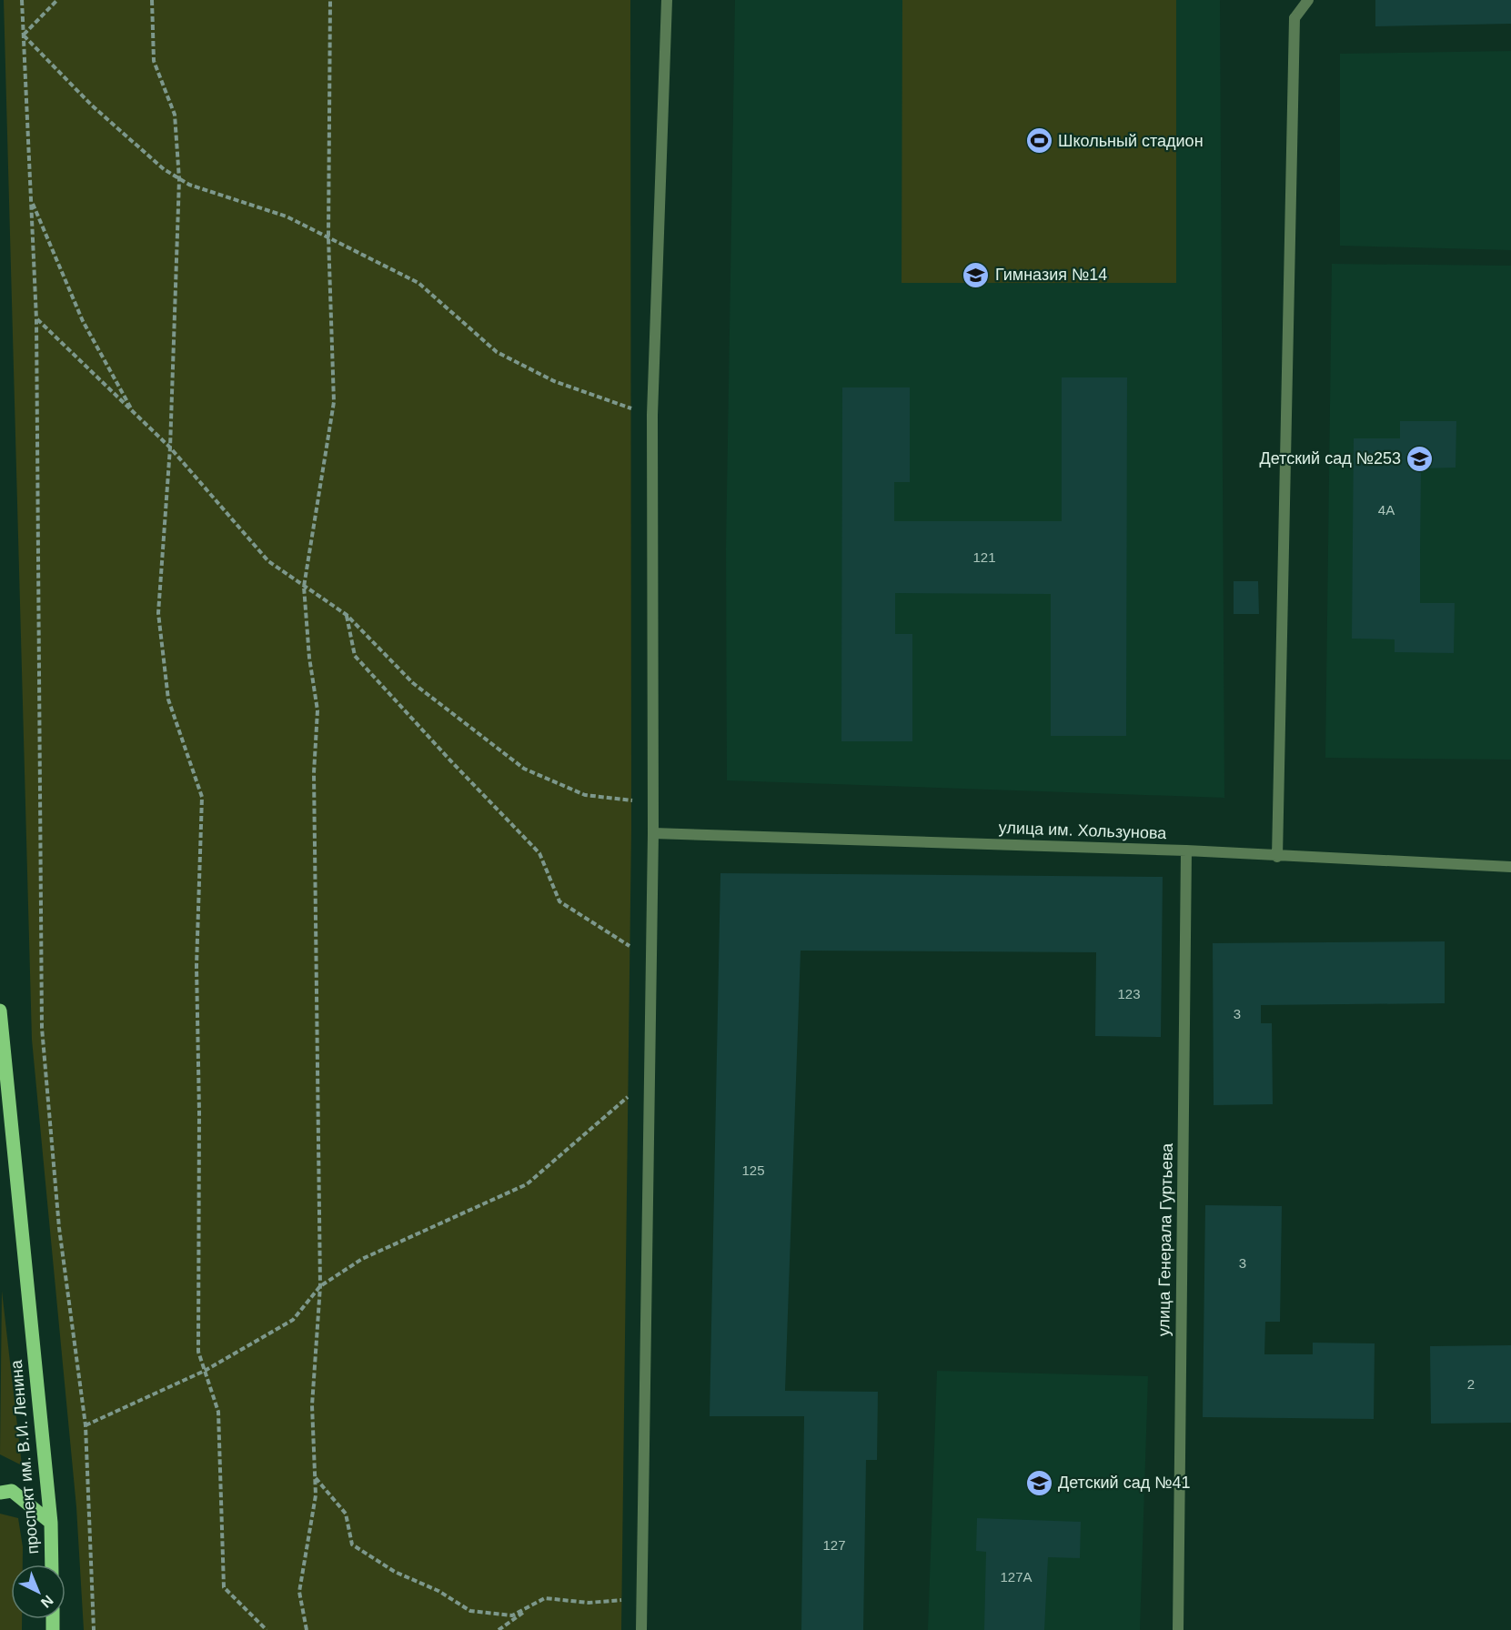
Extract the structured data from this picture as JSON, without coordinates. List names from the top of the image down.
{
  "streets": {
    "main road": ["проспект им. В.И. Ленина"],
    "street": ["улица им. Хользунова", "улица Генерала Гуртьева"]
  },
  "crossings": [
    ["улица им. Хользунова", "улица Генерала Гуртьева"]
  ],
  "places": {
    "sports": ["Школьный стадион"],
    "school or university": ["Гимназия №14", "Детский сад №253", "Детский сад №41"]
  },
  "house_numbers": [
    "4А",
    "121",
    "123",
    "3",
    "125",
    "3",
    "2",
    "127",
    "127А"
  ],
  "north": "bottom right"
}
